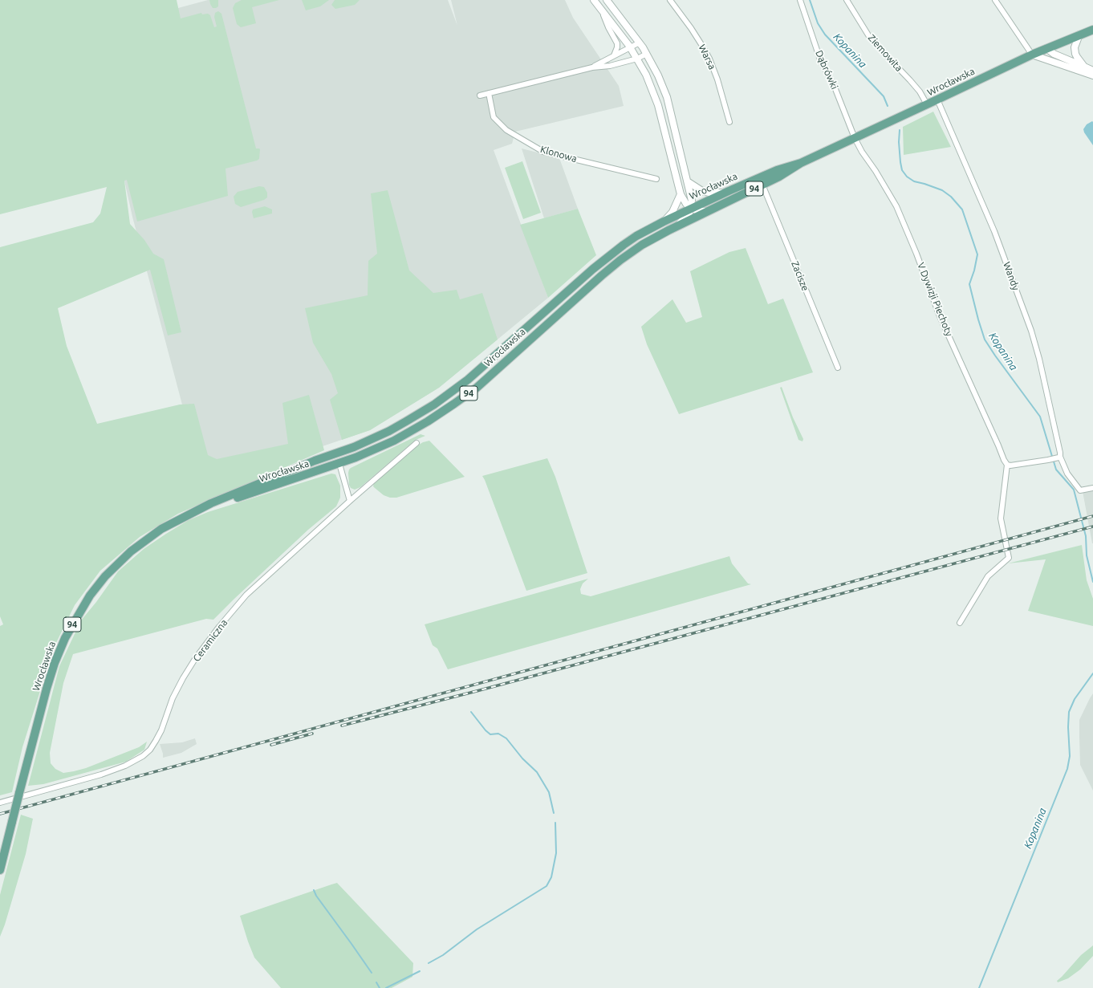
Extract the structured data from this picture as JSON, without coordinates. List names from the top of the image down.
{
  "streets": {
    "main road": ["Wrocławska", "94"],
    "street": [
      "Ziemowita",
      "Warsa",
      "Dąbrówki",
      "Klonowa",
      "Zacisze",
      "Wandy",
      "V Dywizji Piechoty",
      "Ceramiczna"
    ]
  },
  "crossings": [
    ["Ziemowita", "Wrocławska"],
    ["Dąbrówki", "Wrocławska"],
    ["Dąbrówki", "V Dywizji Piechoty"],
    ["Wrocławska", "Zacisze"],
    ["Wrocławska", "Wandy"],
    ["Wrocławska", "V Dywizji Piechoty"]
  ],
  "water": ["Kopanina"]
}
